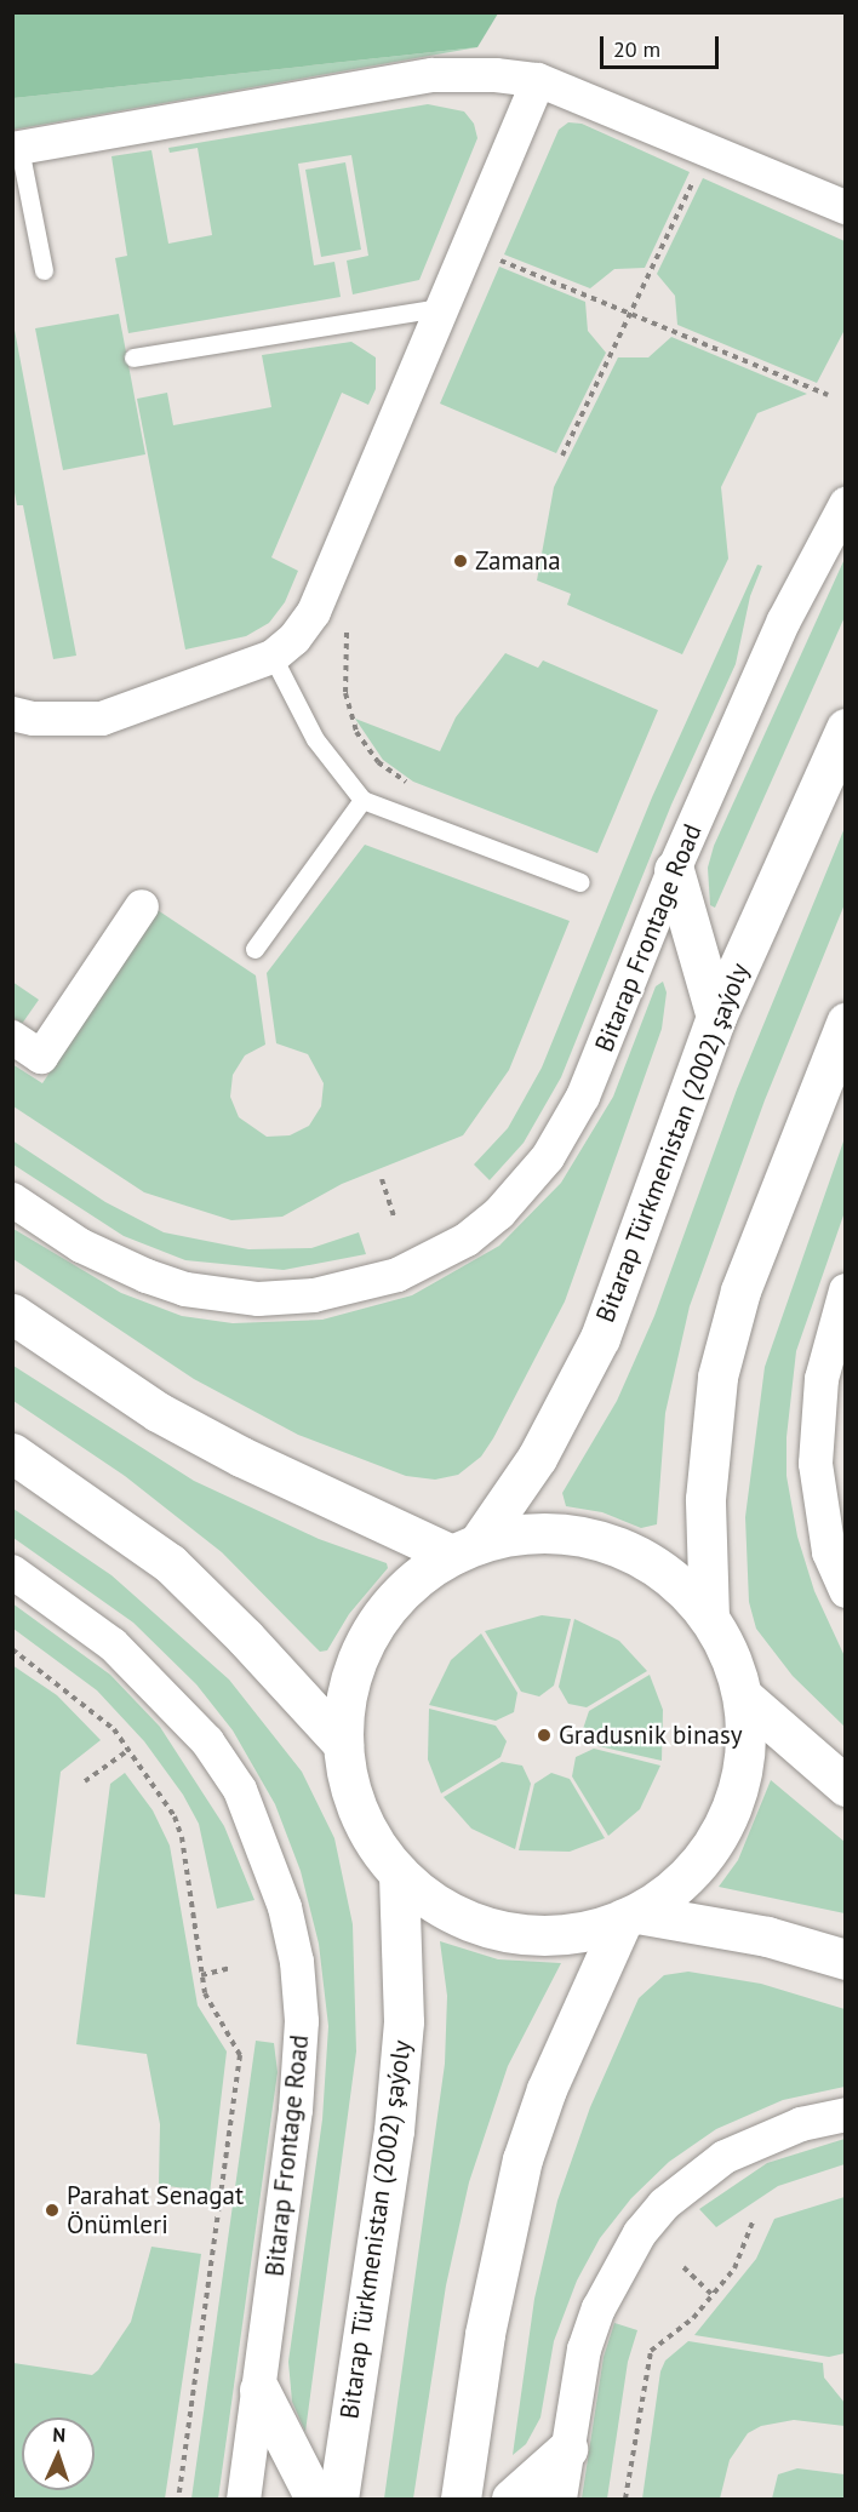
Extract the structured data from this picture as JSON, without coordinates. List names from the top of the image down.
{
  "streets": {
    "main road": ["Bitarap Türkmenistan (2002) şaýoly"],
    "street": ["Bitarap Frontage Road"]
  },
  "places": ["Zamana", "Gradusnik binasy", "Parahat Senagat Önümleri"],
  "scale_bar": "20 m",
  "north": "top"
}
